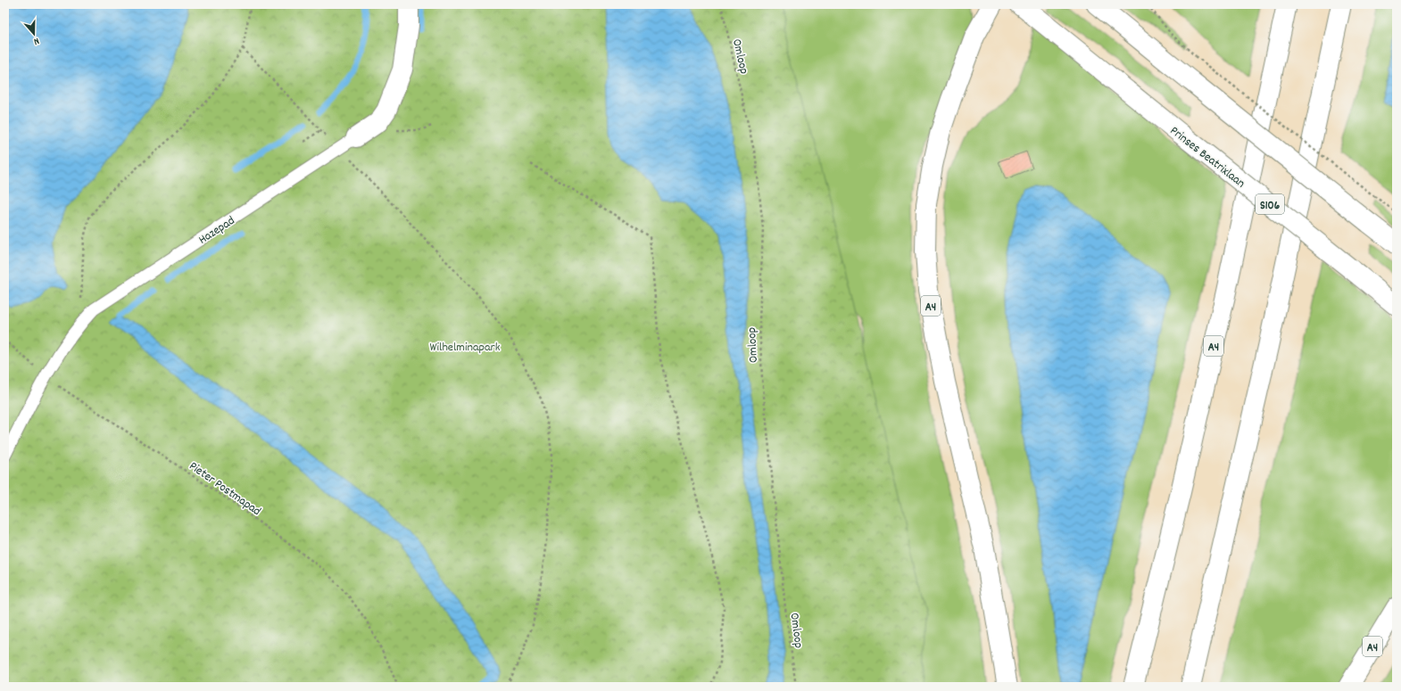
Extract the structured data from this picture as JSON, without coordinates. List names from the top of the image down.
{
  "streets": {
    "main road": [
      "Prinses Beatrixlaan",
      "S106",
      "Hazepad",
      "A4"
    ],
    "path": ["Omloop", "Pieter Postmapad"]
  },
  "crossings": [
    ["Hazepad", "Pieter Postmapad"]
  ],
  "parks": ["Wilhelminapark"],
  "north": "bottom"
}
